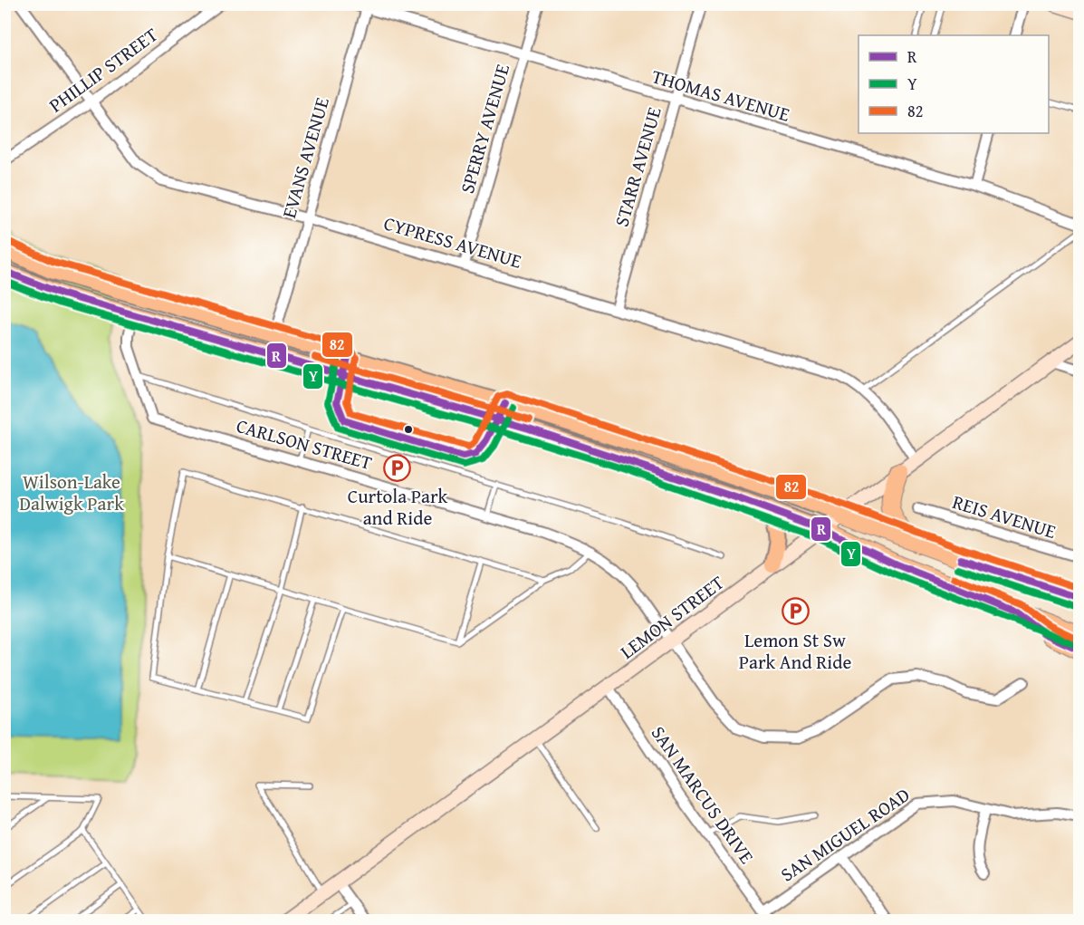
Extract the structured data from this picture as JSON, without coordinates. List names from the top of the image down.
{
  "streets": {
    "street": [
      "PHILLIP STREET",
      "THOMAS AVENUE",
      "SPERRY AVENUE",
      "EVANS AVENUE",
      "STARR AVENUE",
      "CYPRESS AVENUE",
      "CARLSON STREET",
      "REIS AVENUE",
      "LEMON STREET",
      "SAN MARCUS DRIVE",
      "SAN MIGUEL ROAD"
    ]
  },
  "crossings": [
    ["PHILLIP STREET", "CYPRESS AVENUE"],
    ["THOMAS AVENUE", "SPERRY AVENUE"],
    ["THOMAS AVENUE", "EVANS AVENUE"],
    ["THOMAS AVENUE", "STARR AVENUE"],
    ["SPERRY AVENUE", "CYPRESS AVENUE"],
    ["EVANS AVENUE", "CYPRESS AVENUE"],
    ["STARR AVENUE", "CYPRESS AVENUE"],
    ["CYPRESS AVENUE", "LEMON STREET"],
    ["CARLSON STREET", "LEMON STREET"],
    ["LEMON STREET", "SAN MARCUS DRIVE"],
    ["SAN MARCUS DRIVE", "SAN MIGUEL ROAD"]
  ],
  "parks": ["Wilson-Lake Dalwigk Park"],
  "places": {
    "parking": ["Curtola Park and Ride", "Lemon St Sw Park And Ride"]
  },
  "lines": ["transit line 82", "transit line R", "transit line Y"],
  "legend": ["R", "Y", "82"]
}
